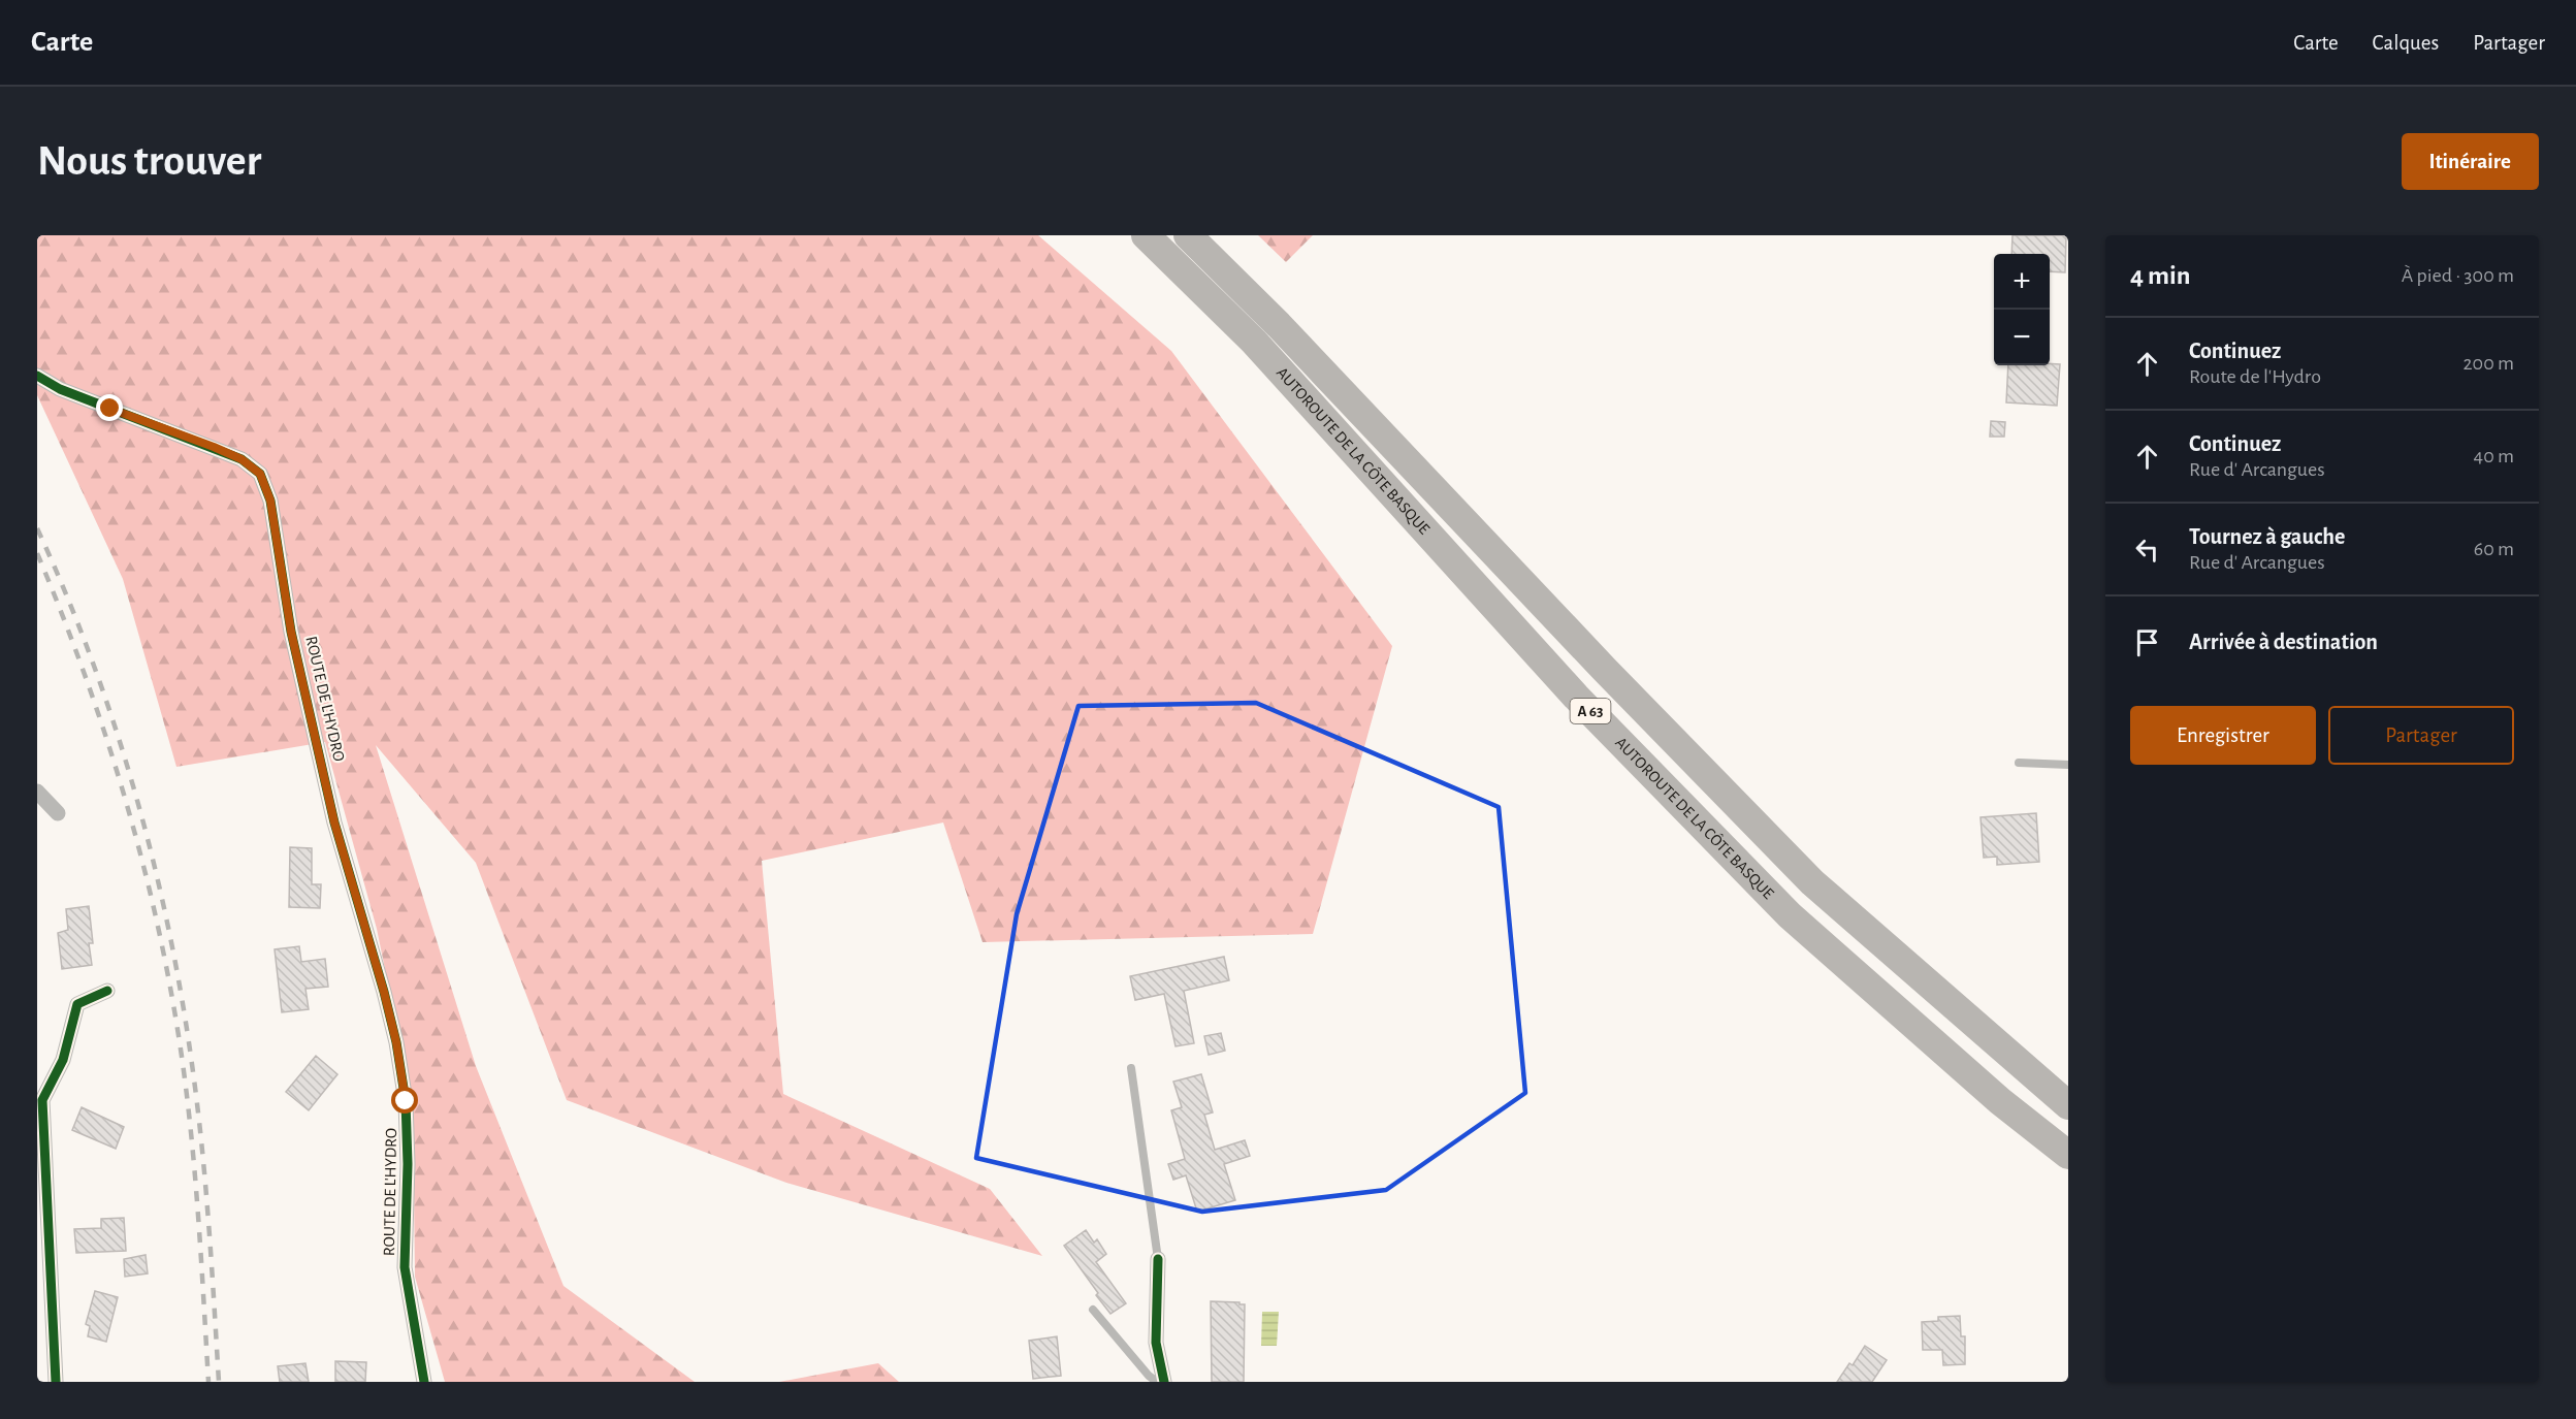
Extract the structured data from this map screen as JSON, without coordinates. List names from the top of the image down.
{
  "streets": {
    "highway": ["AUTOROUTE DE LA CÔTE BASQUE", "A 63"],
    "street": ["ROUTE DE L'HYDRO"]
  },
  "page": {
    "header": "Carte",
    "nav": ["Carte", "Calques", "Partager"],
    "buttons": [
      "Itinéraire",
      ["Enregistrer", "Partager"]
    ],
    "title": "Nous trouver",
    "heading": ["4 min", "À pied · 300 m"],
    "map_buttons": ["+", "−"],
    "list": [
      ["Continuez", "Route de l'Hydro", "200 m"],
      ["Continuez", "Rue d' Arcangues", "40 m"],
      ["Tournez à gauche", "Rue d' Arcangues", "60 m"],
      "Arrivée à destination"
    ]
  }
}
